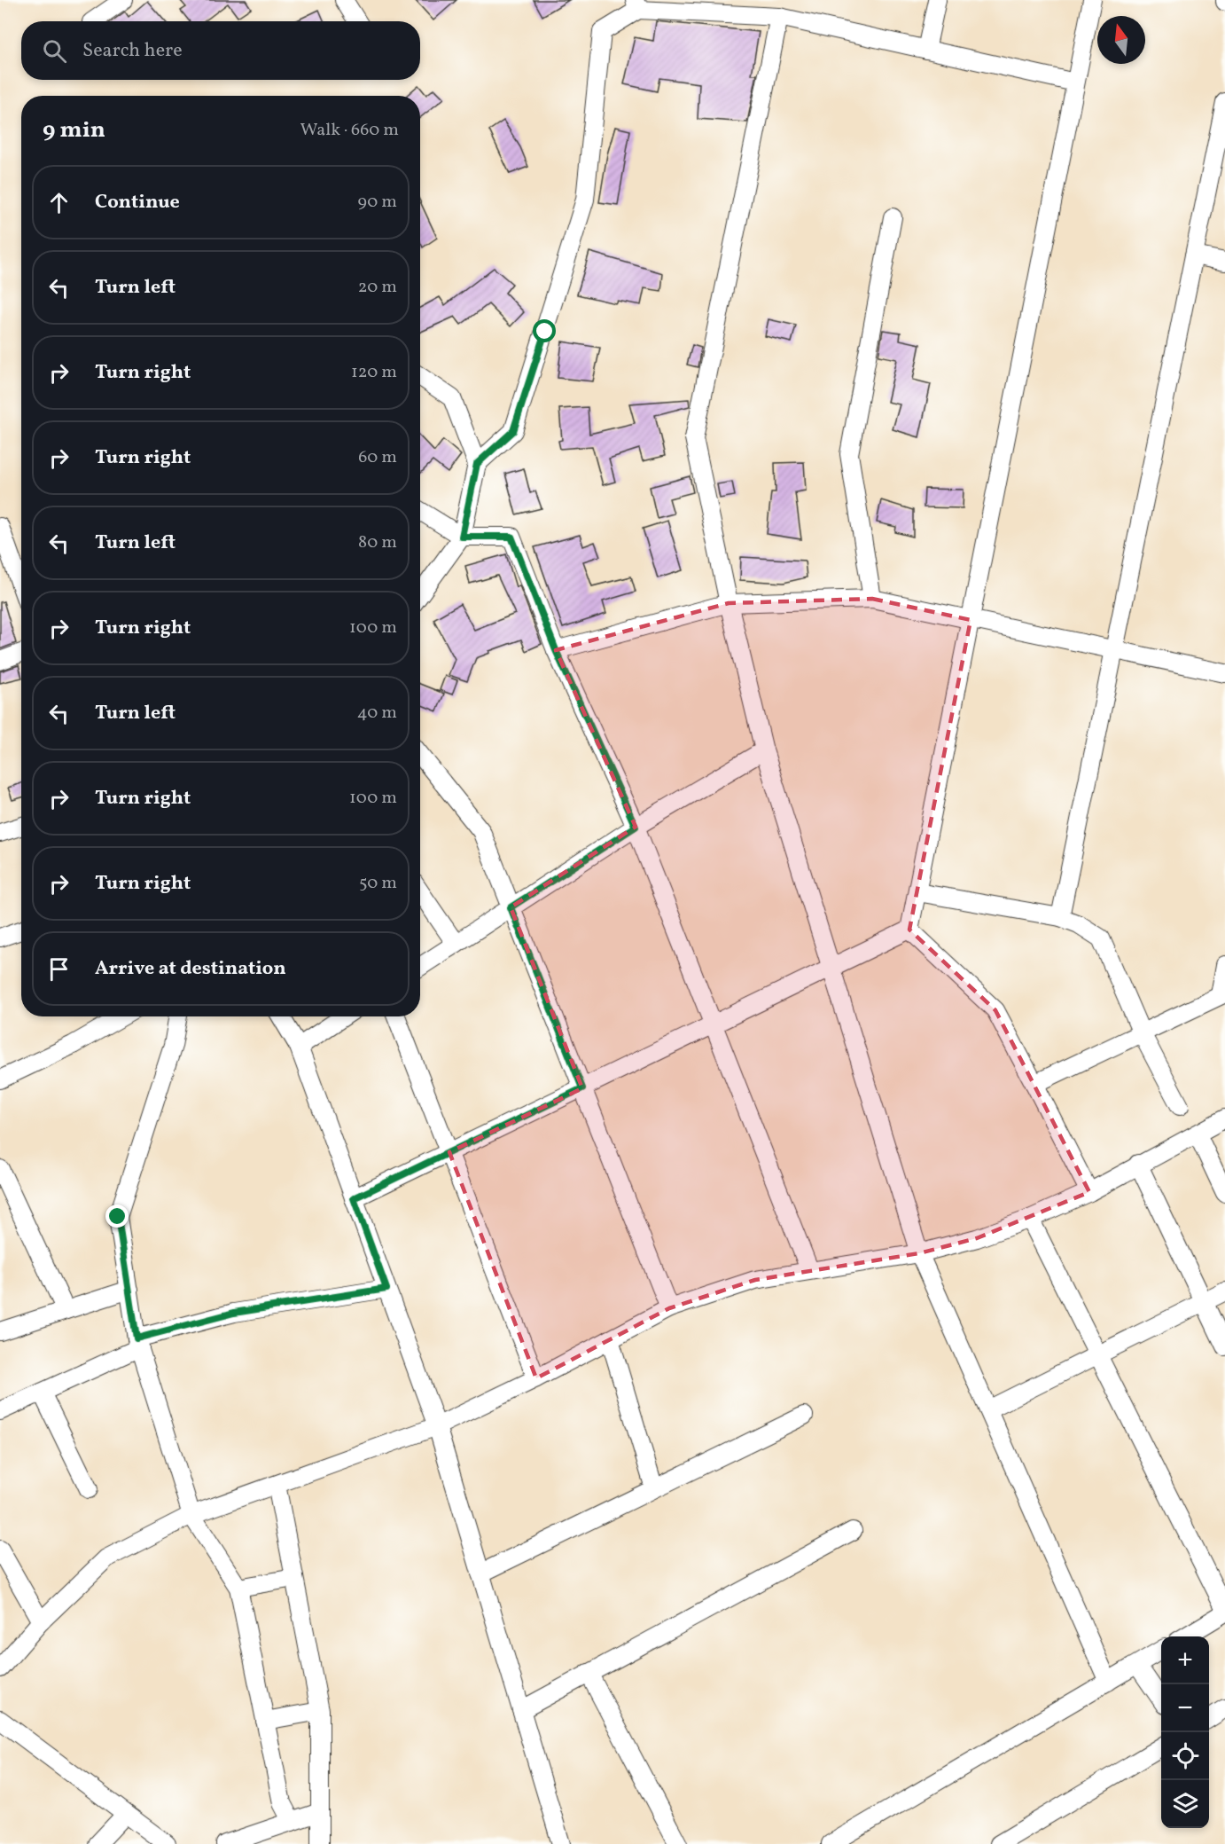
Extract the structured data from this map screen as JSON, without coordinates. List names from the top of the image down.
{
  "north": "top",
  "page": {
    "search": "Search here",
    "heading": ["9 min", "Walk · 660 m"],
    "list": [
      ["Continue", "90 m"],
      ["Turn left", "20 m"],
      ["Turn right", "120 m"],
      ["Turn right", "60 m"],
      ["Turn left", "80 m"],
      ["Turn right", "100 m"],
      ["Turn left", "40 m"],
      ["Turn right", "100 m"],
      ["Turn right", "50 m"],
      "Arrive at destination"
    ],
    "map_buttons": ["+", "−"]
  }
}
